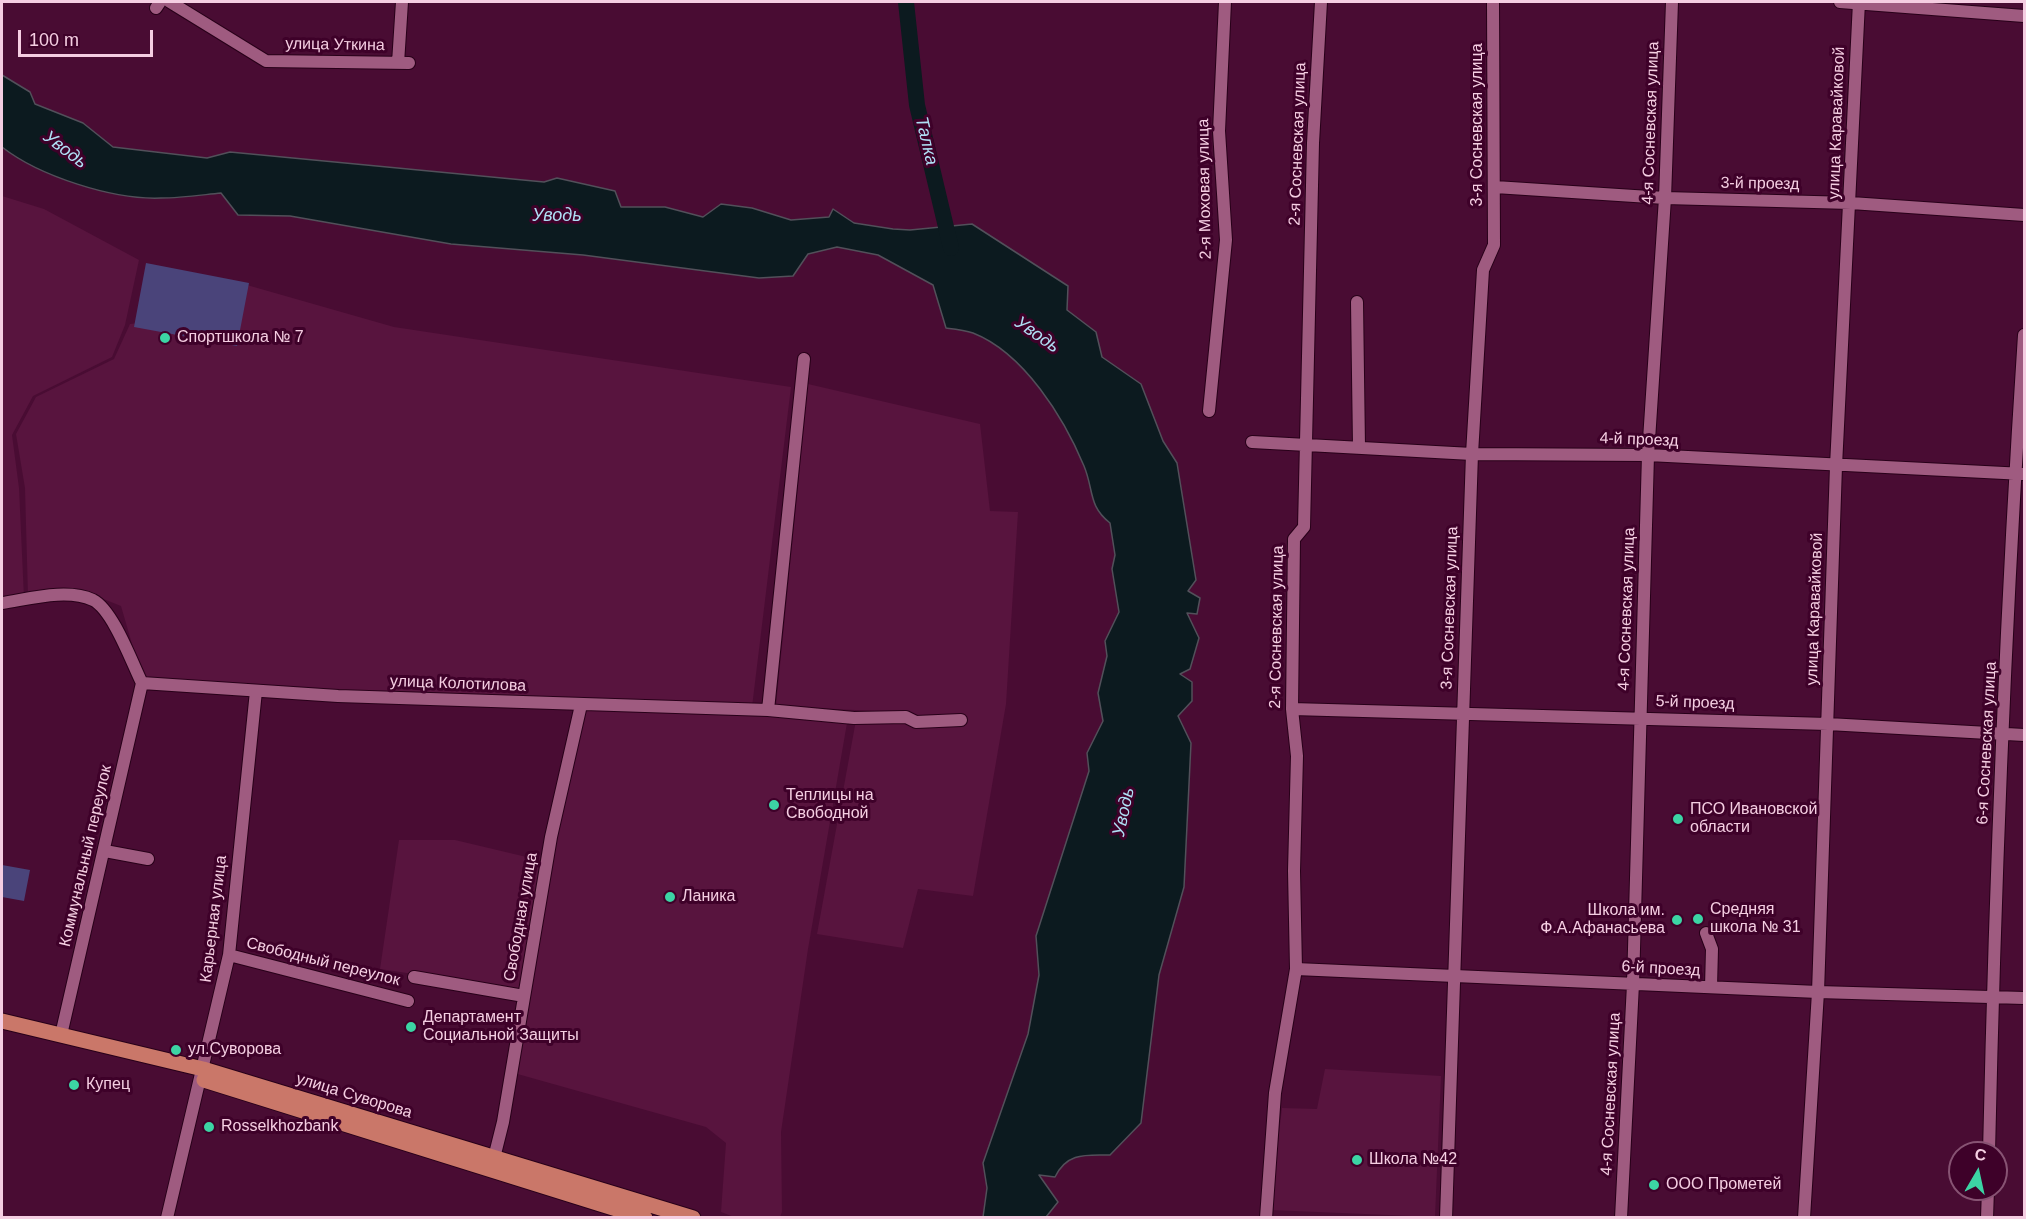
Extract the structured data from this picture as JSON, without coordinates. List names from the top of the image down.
{
  "streets": {
    "main road": ["улица Суворова"],
    "street": [
      "улица Уткина",
      "4-я Сосневская улица",
      "улица Каравайковой",
      "3-я Сосневская улица",
      "2-я Сосневская улица",
      "3-й проезд",
      "2-я Моховая улица",
      "4-й проезд",
      "улица Колотилова",
      "5-й проезд",
      "6-я Сосневская улица",
      "Коммунальный переулок",
      "Свободная улица",
      "Карьерная улица",
      "Свободный переулок",
      "6-й проезд"
    ]
  },
  "crossings": [
    ["4-я Сосневская улица", "3-й проезд"],
    ["4-я Сосневская улица", "4-й проезд"],
    ["4-я Сосневская улица", "5-й проезд"],
    ["4-я Сосневская улица", "6-й проезд"],
    ["улица Каравайковой", "3-й проезд"],
    ["улица Каравайковой", "4-й проезд"],
    ["улица Каравайковой", "5-й проезд"],
    ["улица Каравайковой", "6-й проезд"],
    ["3-я Сосневская улица", "3-й проезд"],
    ["3-я Сосневская улица", "4-й проезд"],
    ["3-я Сосневская улица", "5-й проезд"],
    ["3-я Сосневская улица", "6-й проезд"],
    ["2-я Сосневская улица", "4-й проезд"],
    ["2-я Сосневская улица", "5-й проезд"],
    ["2-я Сосневская улица", "6-й проезд"],
    ["4-й проезд", "6-я Сосневская улица"],
    ["улица Колотилова", "Коммунальный переулок"],
    ["улица Колотилова", "Свободная улица"],
    ["улица Колотилова", "Карьерная улица"],
    ["5-й проезд", "6-я Сосневская улица"],
    ["6-я Сосневская улица", "6-й проезд"],
    ["Коммунальный переулок", "улица Суворова"],
    ["Свободная улица", "Свободный переулок"],
    ["Свободная улица", "улица Суворова"],
    ["Карьерная улица", "Свободный переулок"],
    ["Карьерная улица", "улица Суворова"]
  ],
  "water": ["Талка", "Уводь"],
  "places": [
    "Спортшкола № 7",
    "Теплицы на Свободной",
    "ПСО Ивановской области",
    "Ланика",
    "Средняя школа № 31",
    "Школа им. Ф.А.Афанасьева",
    "Департамент Социальной Защиты",
    "ул.Суворова",
    "Купец",
    "Rosselkhozbank",
    "Школа №42",
    "ООО Прометей"
  ],
  "scale_bar": "100 m",
  "north": "top"
}
